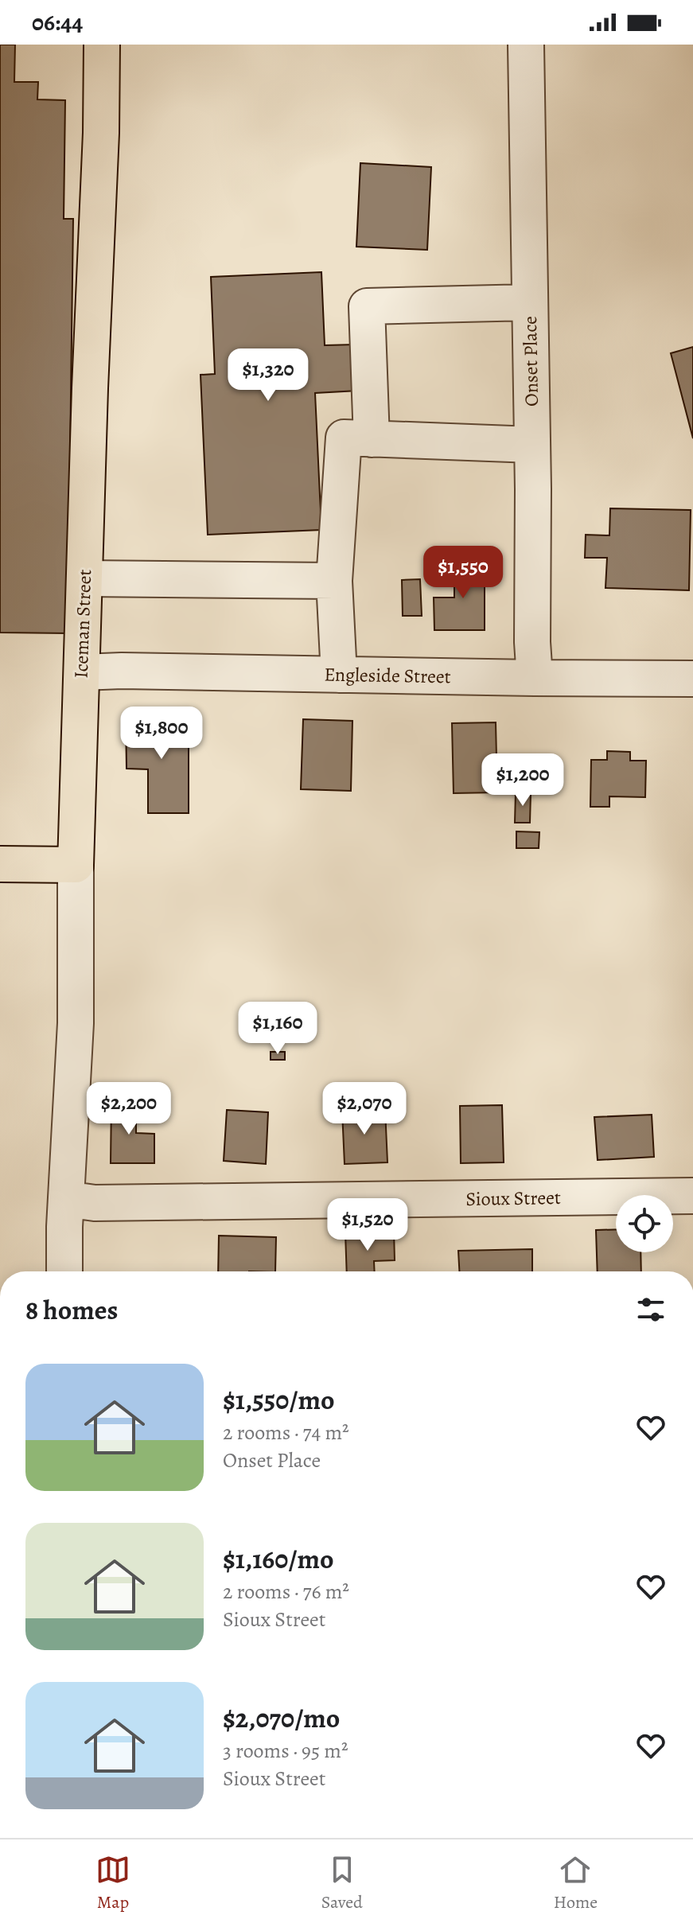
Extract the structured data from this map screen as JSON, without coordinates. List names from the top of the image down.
{
  "streets": {
    "main road": ["Iceman Street"],
    "street": ["Onset Place", "Engleside Street", "Sioux Street"]
  },
  "crossings": [
    ["Onset Place", "Engleside Street"],
    ["Iceman Street", "Engleside Street"],
    ["Iceman Street", "Sioux Street"]
  ],
  "page": {
    "status": "06:44",
    "price": [
      "$1,320",
      "$1,550",
      "$1,800",
      "$1,200",
      "$1,160",
      "$2,200",
      "$2,070",
      "$1,520"
    ],
    "heading": "8 homes",
    "list": [
      {
        "name": "$1,550/mo",
        "note": "2 rooms · 74 m² · Onset Place"
      },
      {
        "name": "$1,160/mo",
        "note": "2 rooms · 76 m² · Sioux Street"
      },
      {
        "name": "$2,070/mo",
        "note": "3 rooms · 95 m² · Sioux Street"
      }
    ],
    "tabs": ["Map", "Saved", "Home"]
  }
}
